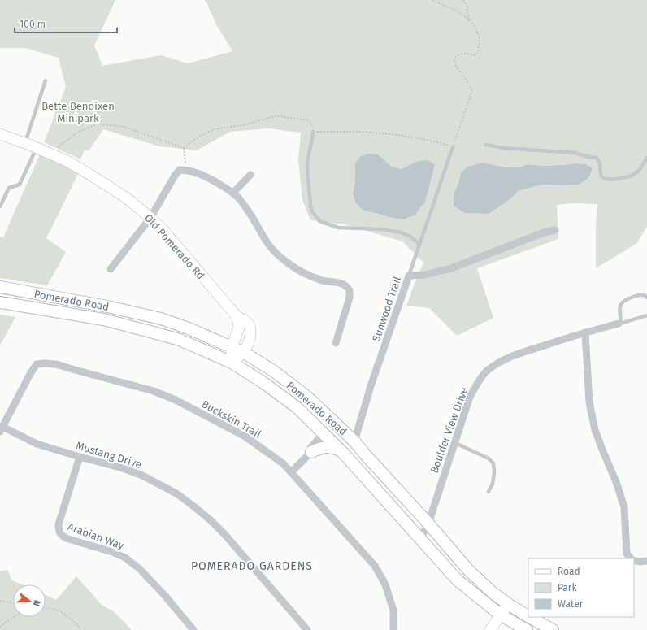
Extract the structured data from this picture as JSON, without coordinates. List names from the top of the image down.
{
  "streets": {
    "main road": ["Pomerado Road"],
    "street": [
      "Old Pomerado Rd",
      "Sunwood Trail",
      "Buckskin Trail",
      "Boulder View Drive",
      "Mustang Drive",
      "Arabian Way"
    ]
  },
  "crossings": [
    ["Old Pomerado Rd", "Pomerado Road"],
    ["Pomerado Road", "Sunwood Trail"],
    ["Pomerado Road", "Boulder View Drive"],
    ["Buckskin Trail", "Mustang Drive"],
    ["Mustang Drive", "Arabian Way"]
  ],
  "districts": ["POMERADO GARDENS"],
  "parks": ["Bette Bendixen Minipark"],
  "legend": ["Road", "Park", "Water"],
  "scale_bar": "100 m",
  "north": "right"
}
